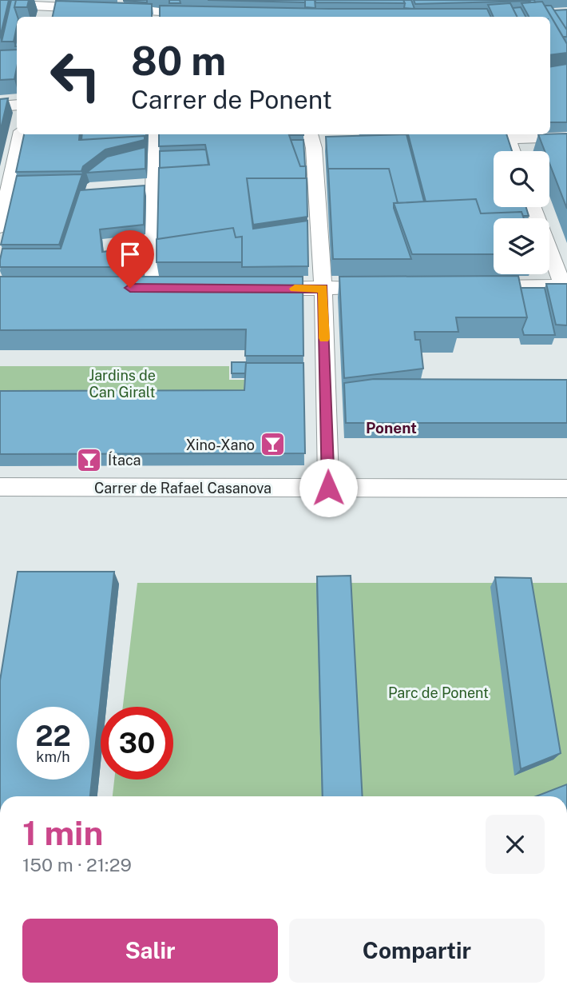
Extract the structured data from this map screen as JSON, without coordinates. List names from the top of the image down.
{
  "streets": {
    "street": ["Carrer de Rafael Casanova"]
  },
  "districts": ["Ponent"],
  "parks": ["Jardins de Can Giralt", "Parc de Ponent"],
  "places": {
    "bar": ["Xino-Xano", "Ítaca"]
  },
  "page": {
    "turn": ["80 m", "Carrer de Ponent"],
    "speed": "22 km/h",
    "limit": "30",
    "heading": ["1 min", "150 m · 21:29"],
    "buttons": ["Salir", "Compartir"]
  }
}
